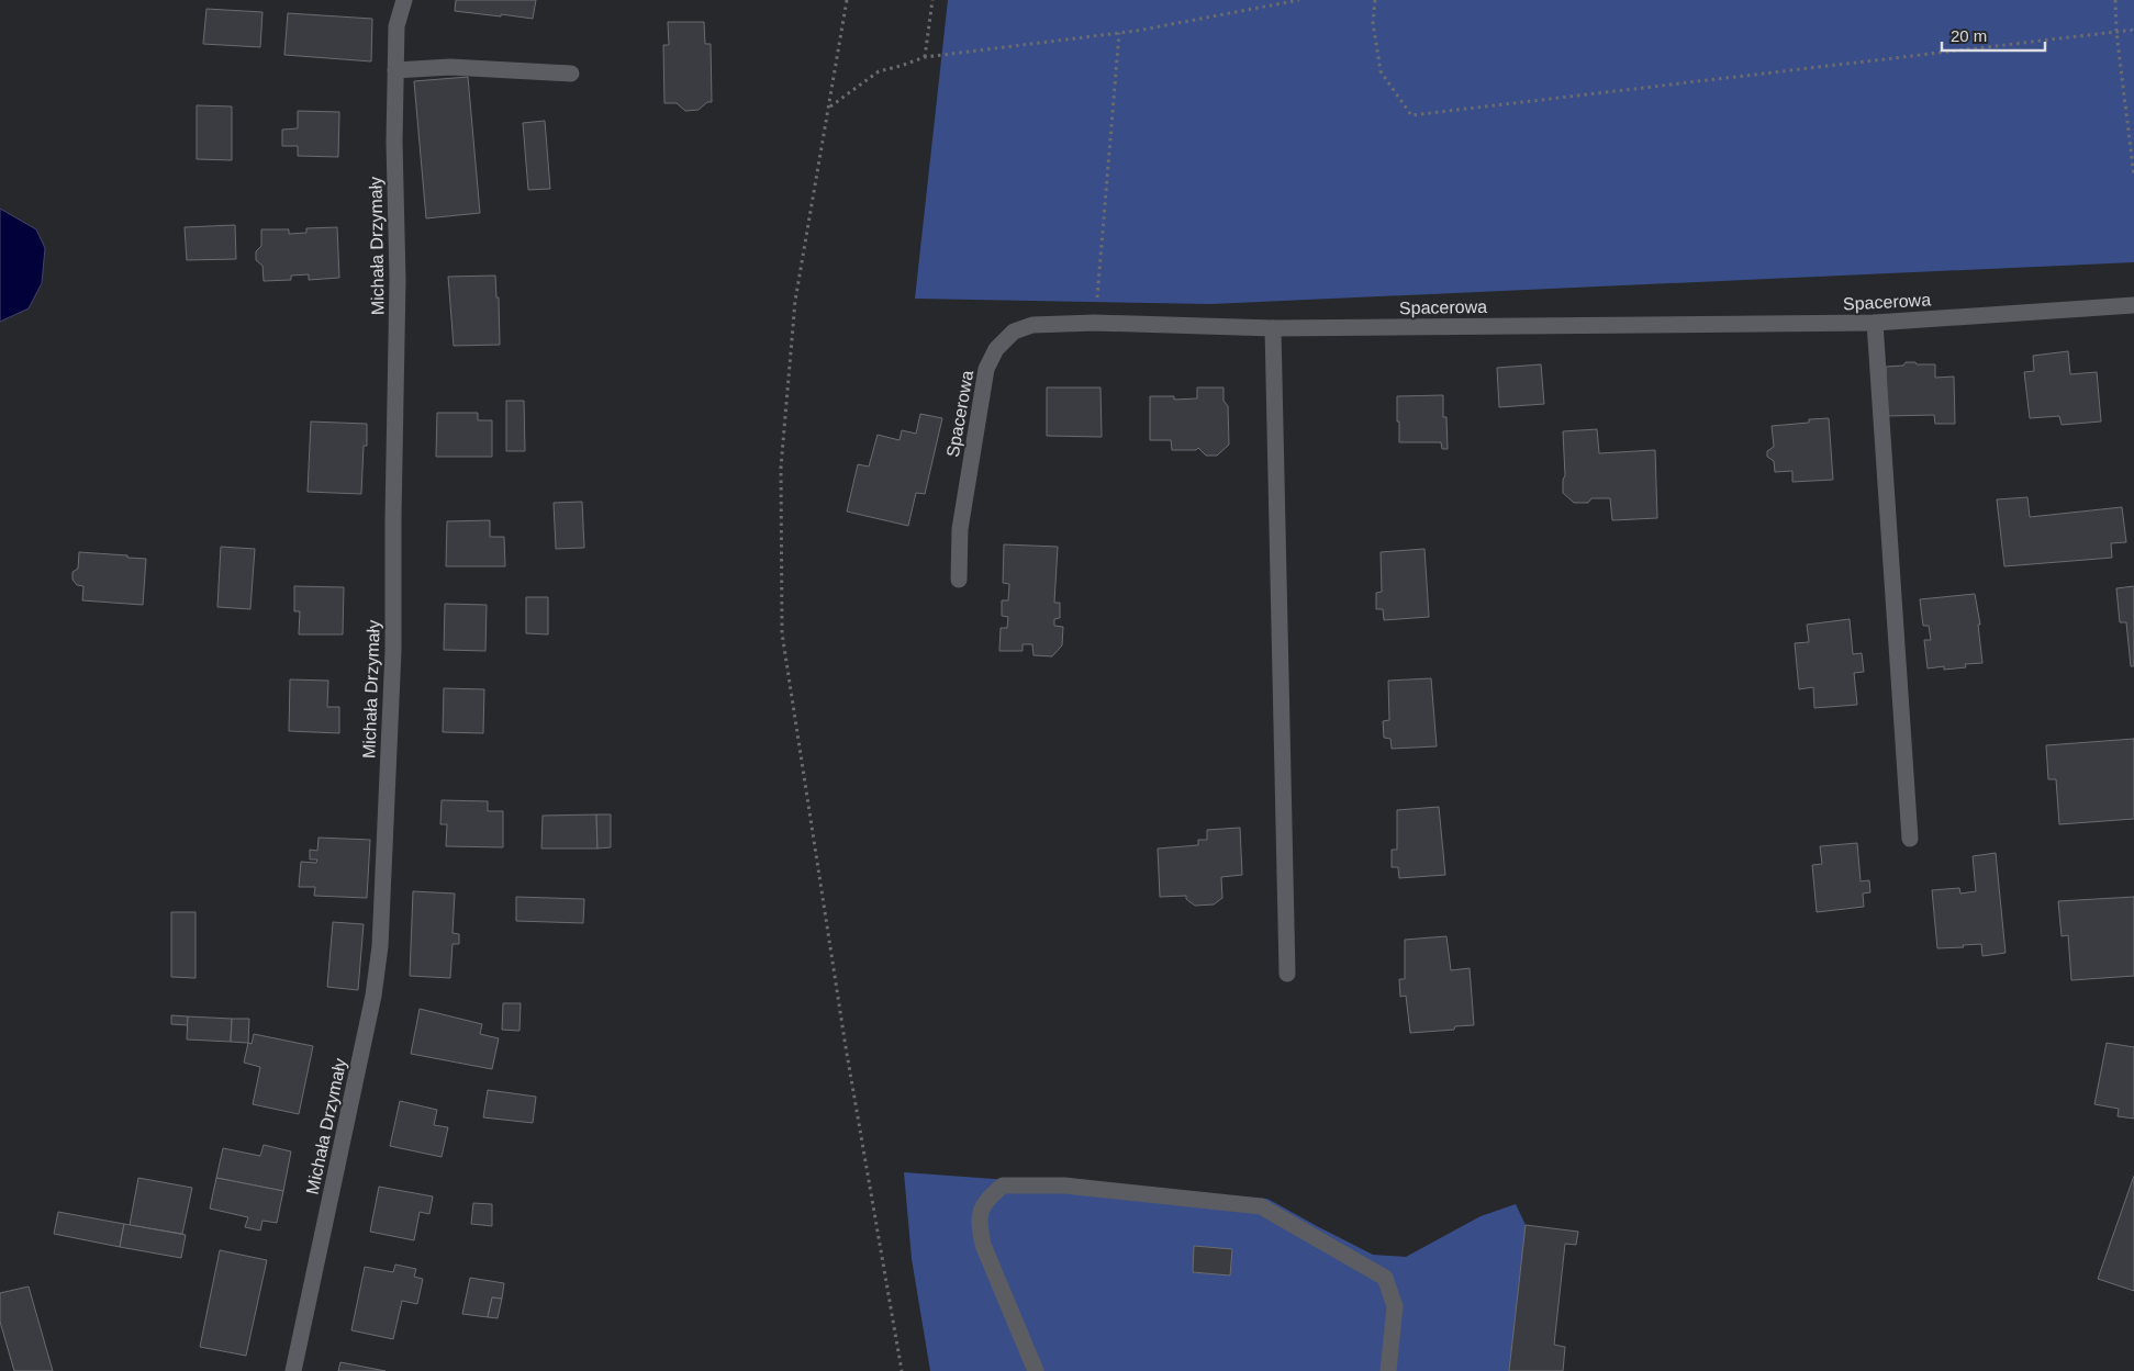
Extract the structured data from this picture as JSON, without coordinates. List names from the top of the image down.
{
  "streets": {
    "street": ["Michała Drzymały", "Spacerowa"]
  },
  "scale_bar": "20 m"
}
